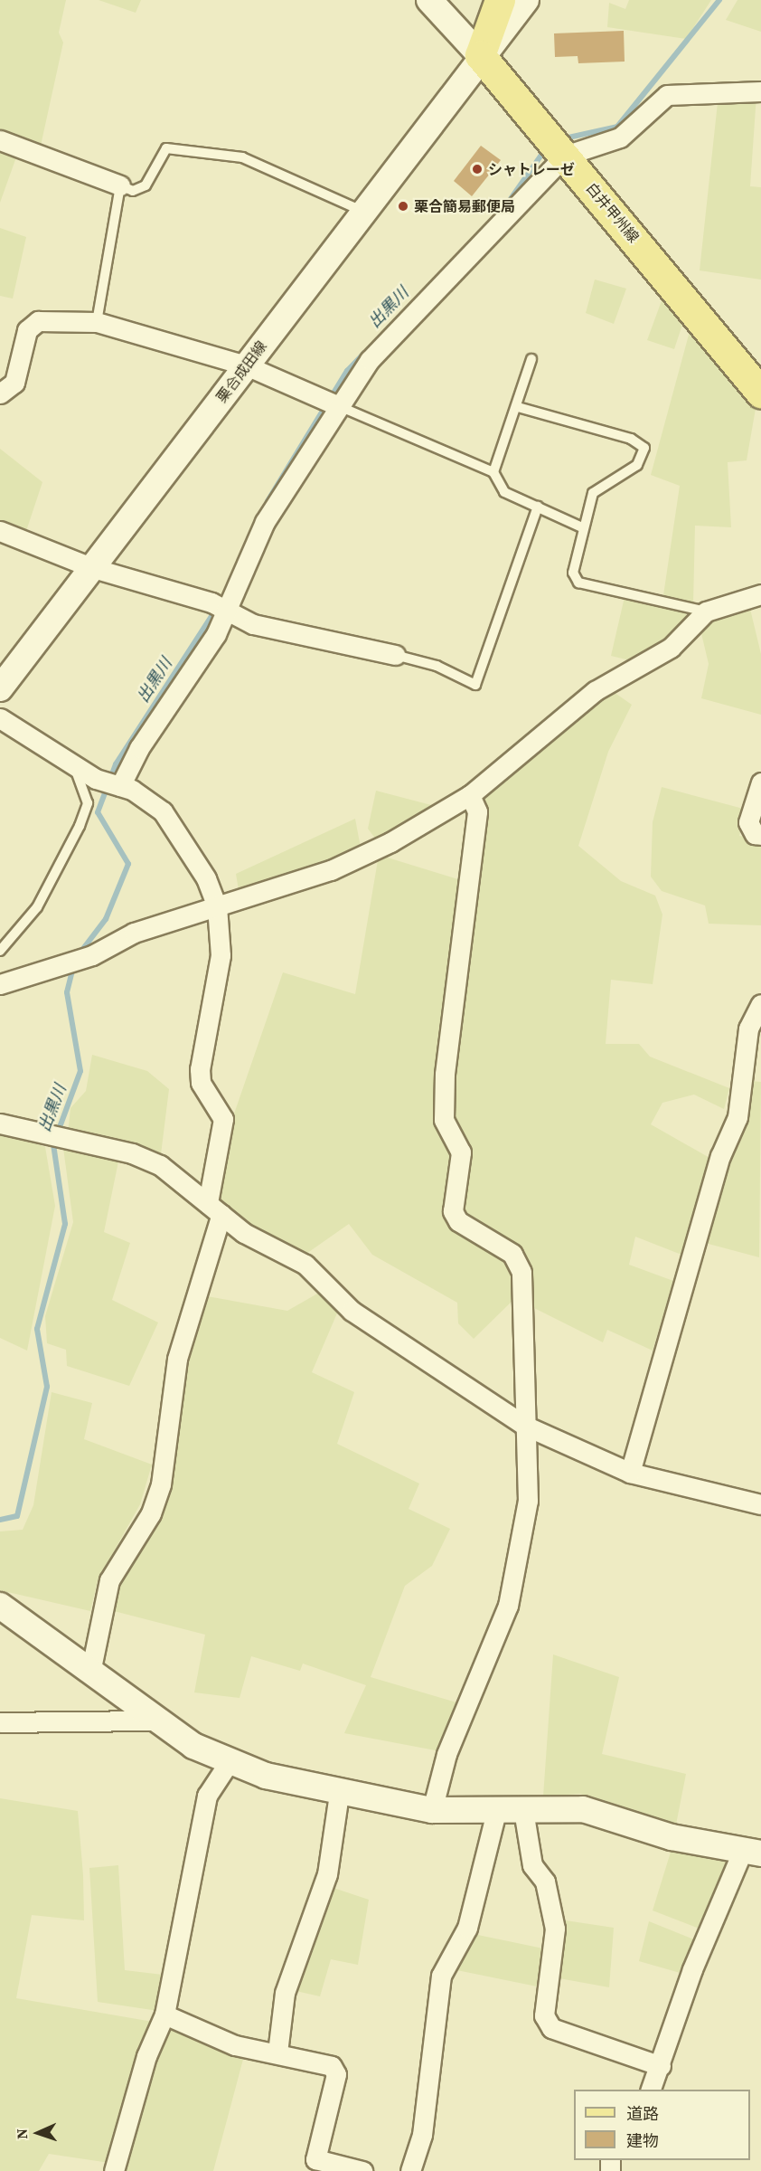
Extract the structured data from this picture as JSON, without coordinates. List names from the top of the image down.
{
  "streets": {
    "main road": ["白井甲州線"],
    "street": ["栗合成田線"]
  },
  "crossings": [
    ["白井甲州線", "栗合成田線"]
  ],
  "water": ["出黒川"],
  "places": ["シャトレーゼ", "栗合簡易郵便局"],
  "legend": ["道路", "建物"],
  "north": "left"
}
